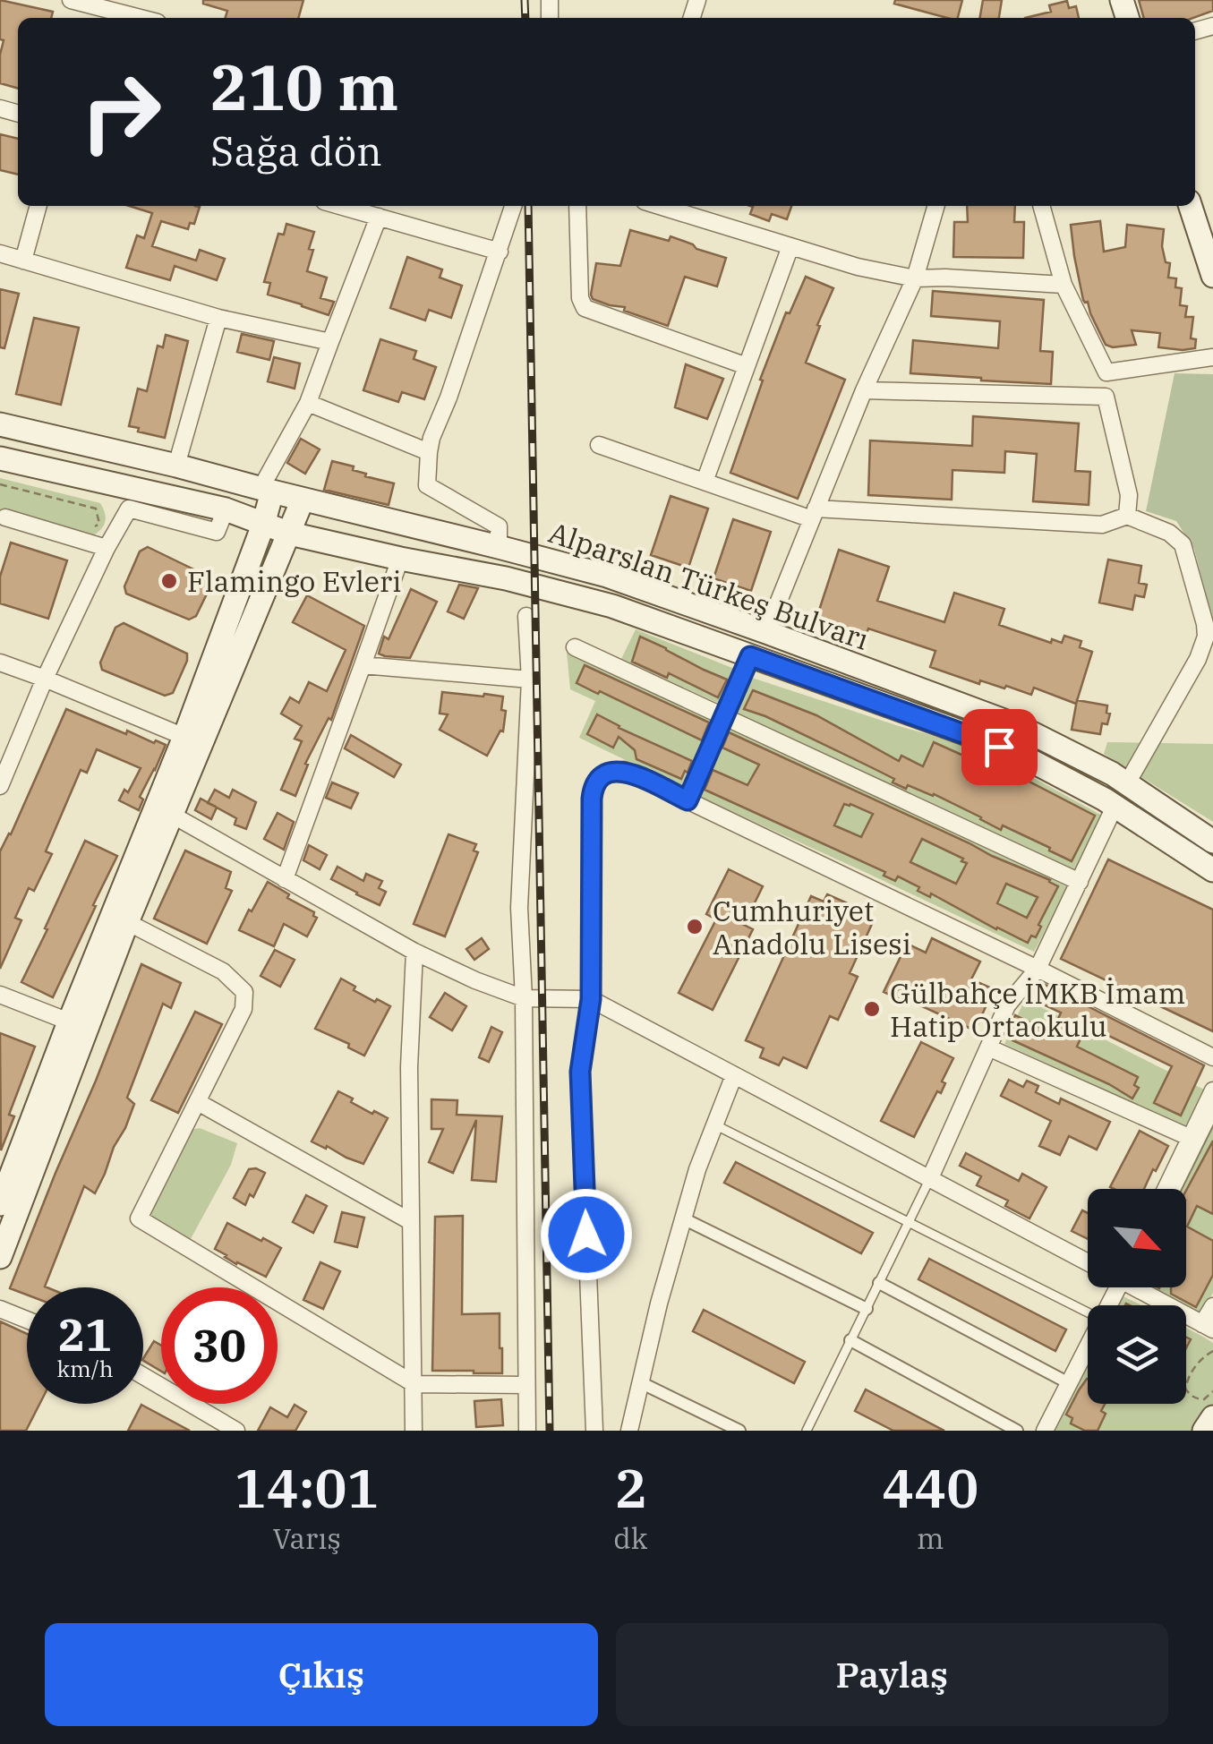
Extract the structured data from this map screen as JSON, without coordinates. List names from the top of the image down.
{
  "streets": {
    "main road": ["Alparslan Türkeş Bulvarı"]
  },
  "places": ["Flamingo Evleri", "Cumhuriyet Anadolu Lisesi", "Gülbahçe İMKB İmam Hatip Ortaokulu"],
  "north": "bottom right",
  "page": {
    "turn": ["210 m", "Sağa dön"],
    "speed": "21 km/h",
    "limit": "30",
    "eta": [
      "14:01",
      "Varış",
      "2",
      "dk",
      "440",
      "m"
    ],
    "buttons": ["Çıkış", "Paylaş"]
  }
}
